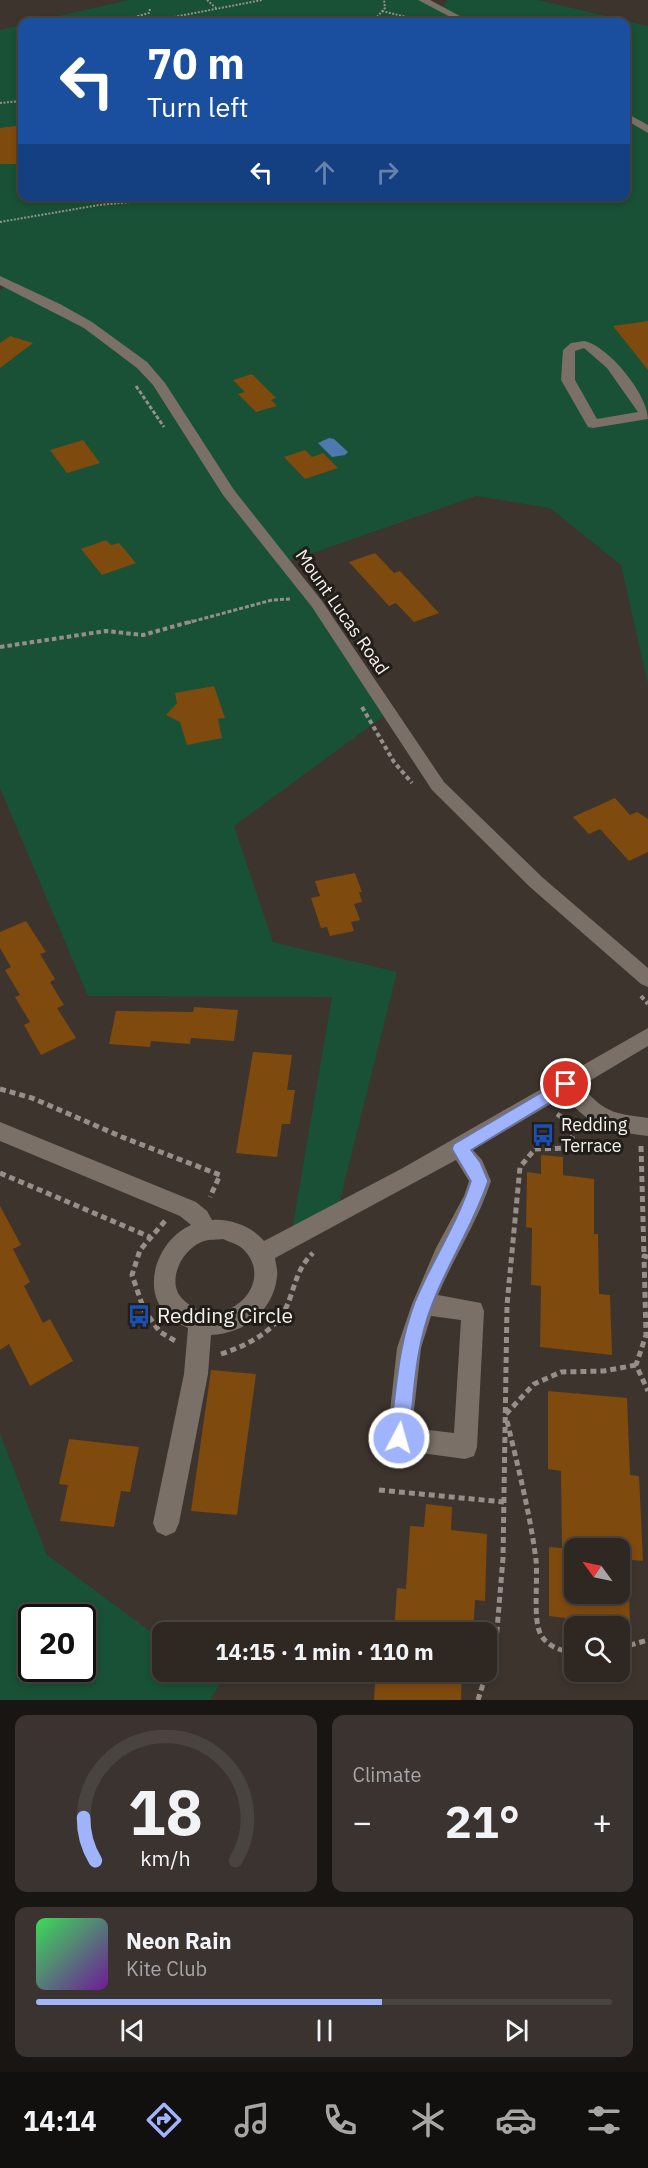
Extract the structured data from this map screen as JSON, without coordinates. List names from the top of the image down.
{
  "streets": {
    "street": ["Mount Lucas Road"]
  },
  "places": {
    "bus stop": ["Redding Terrace", "Redding Circle"]
  },
  "north": "top left",
  "page": {
    "turn": ["70 m", "Turn left"],
    "limit": "20",
    "trip": "14:15 · 1 min · 110 m",
    "tile": "Climate",
    "heat": ["−", "21°", "+"],
    "song": ["Neon Rain", "Kite Club"],
    "tabs": "14:14",
    "gauge": ["18", "km/h"]
  }
}
